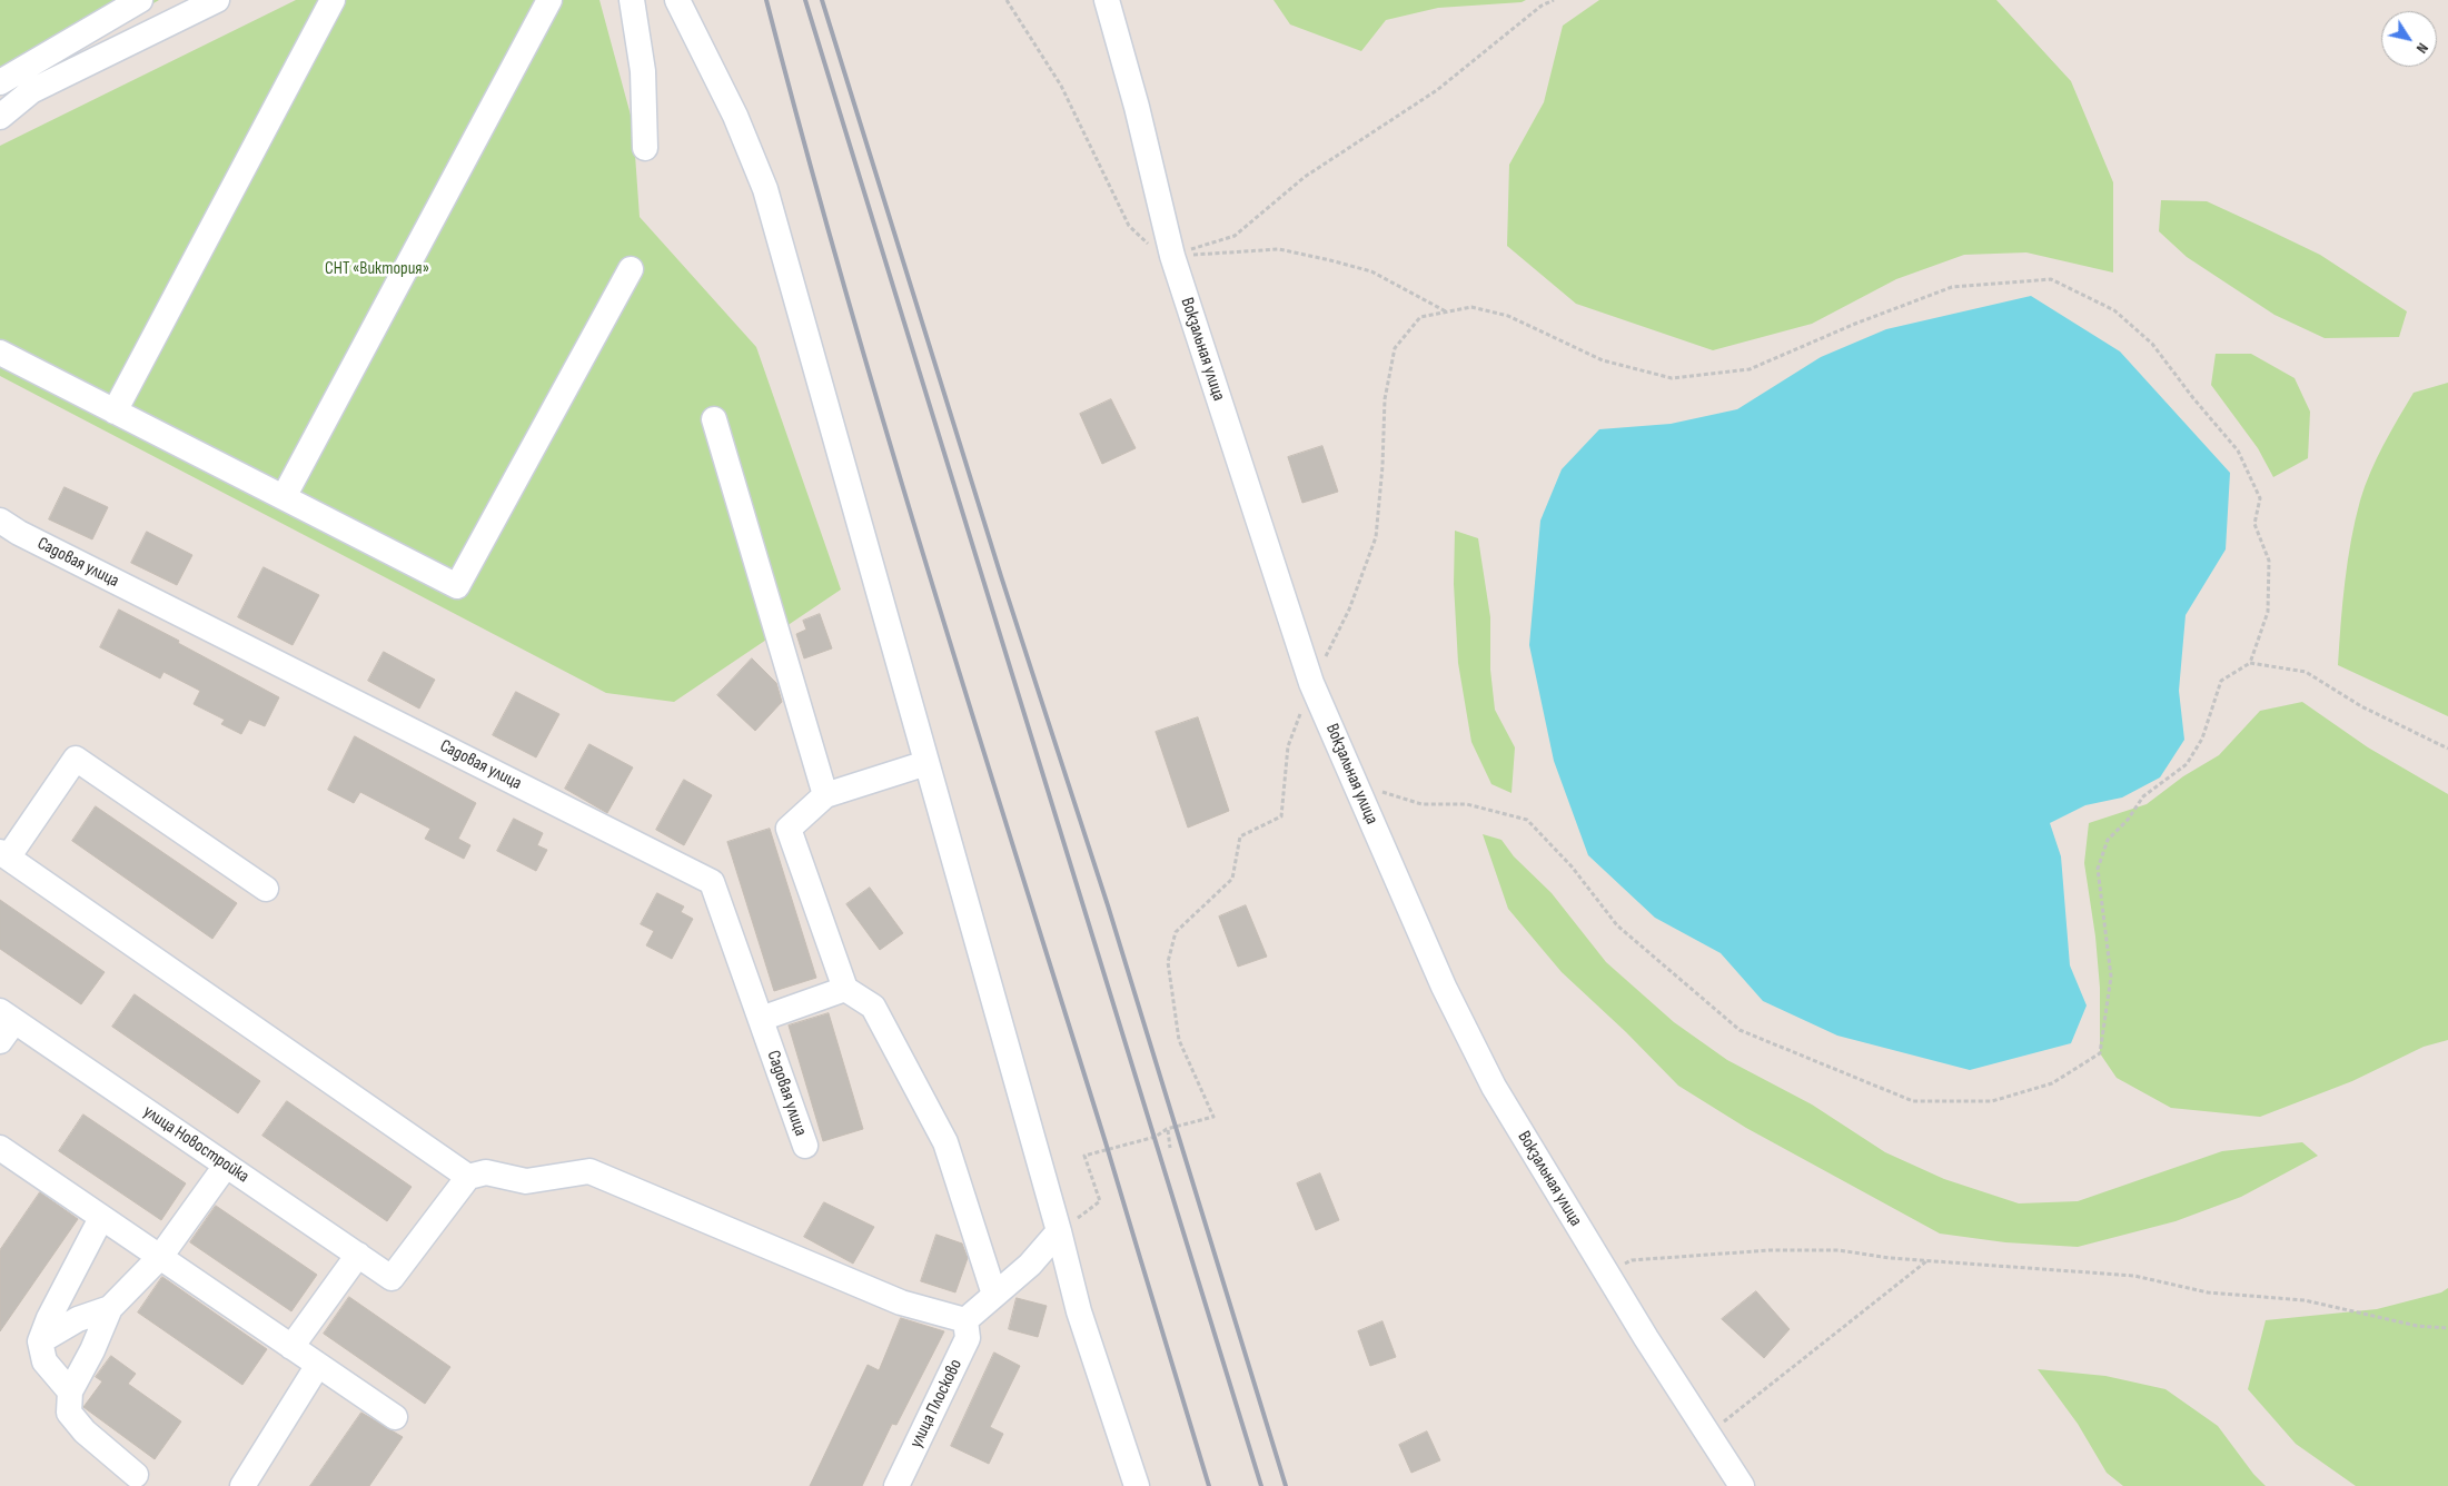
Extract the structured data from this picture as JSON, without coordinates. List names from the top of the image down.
{
  "streets": {
    "street": [
      "Вокзальная улица",
      "Садовая улица",
      "улица Новостройка",
      "улица Плосково"
    ]
  },
  "parks": ["СНТ «Виктория»"],
  "north": "bottom right"
}
